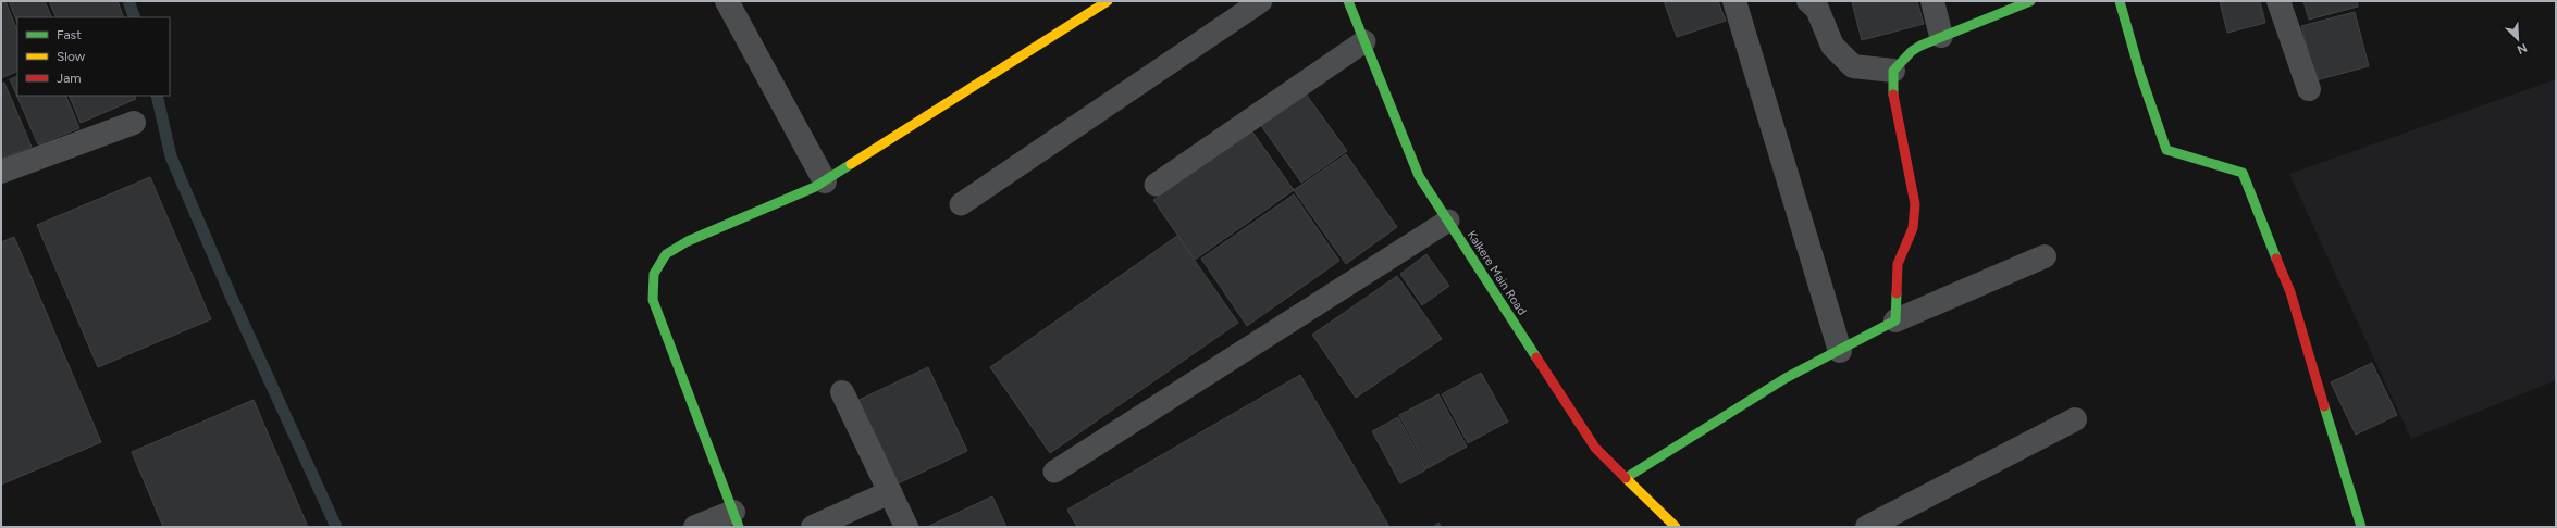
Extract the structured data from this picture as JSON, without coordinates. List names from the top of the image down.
{
  "streets": {
    "street": ["Kalkere Main Road"]
  },
  "legend": ["Fast", "Slow", "Jam"],
  "north": "bottom right"
}
